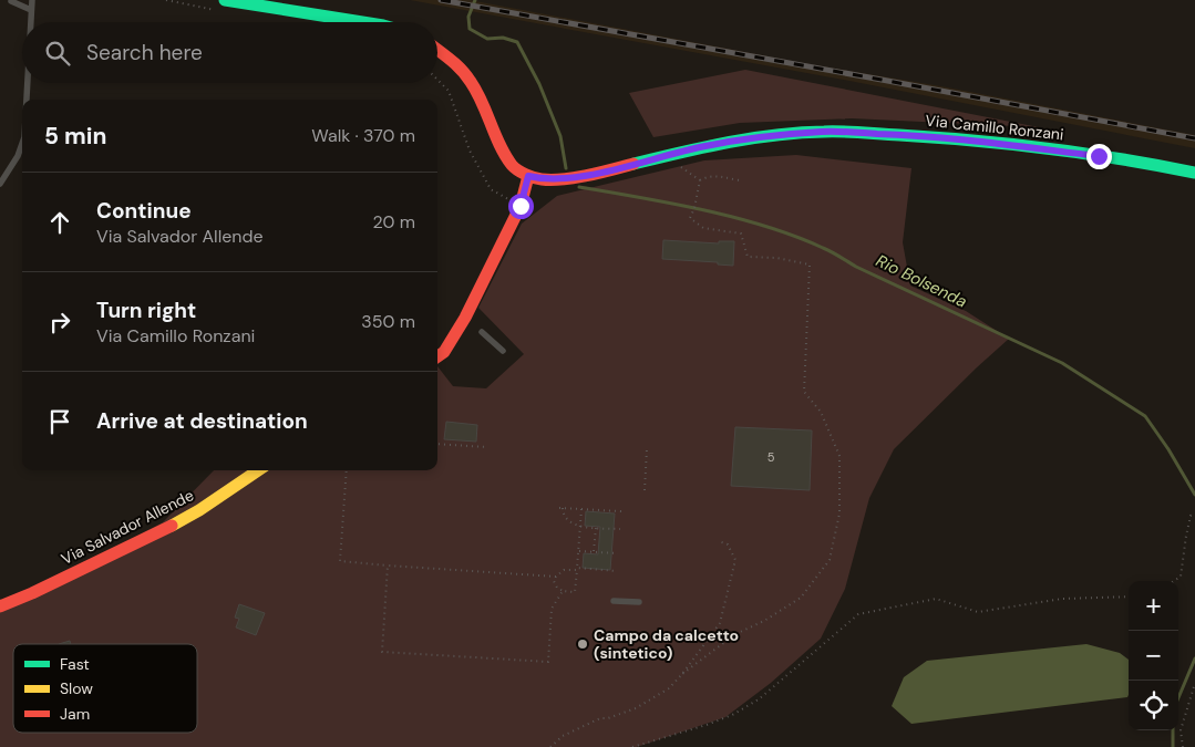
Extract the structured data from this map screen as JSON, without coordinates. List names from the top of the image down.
{
  "streets": {
    "street": ["Via Camillo Ronzani", "Via Salvador Allende"]
  },
  "water": ["Rio Bolsenda"],
  "places": ["Campo da calcetto (sintetico)"],
  "house_numbers": ["5"],
  "legend": ["Fast", "Slow", "Jam"],
  "page": {
    "search": "Search here",
    "heading": ["5 min", "Walk · 370 m"],
    "list": [
      ["Continue", "Via Salvador Allende", "20 m"],
      ["Turn right", "Via Camillo Ronzani", "350 m"],
      "Arrive at destination"
    ],
    "map_buttons": ["+", "−"]
  }
}
